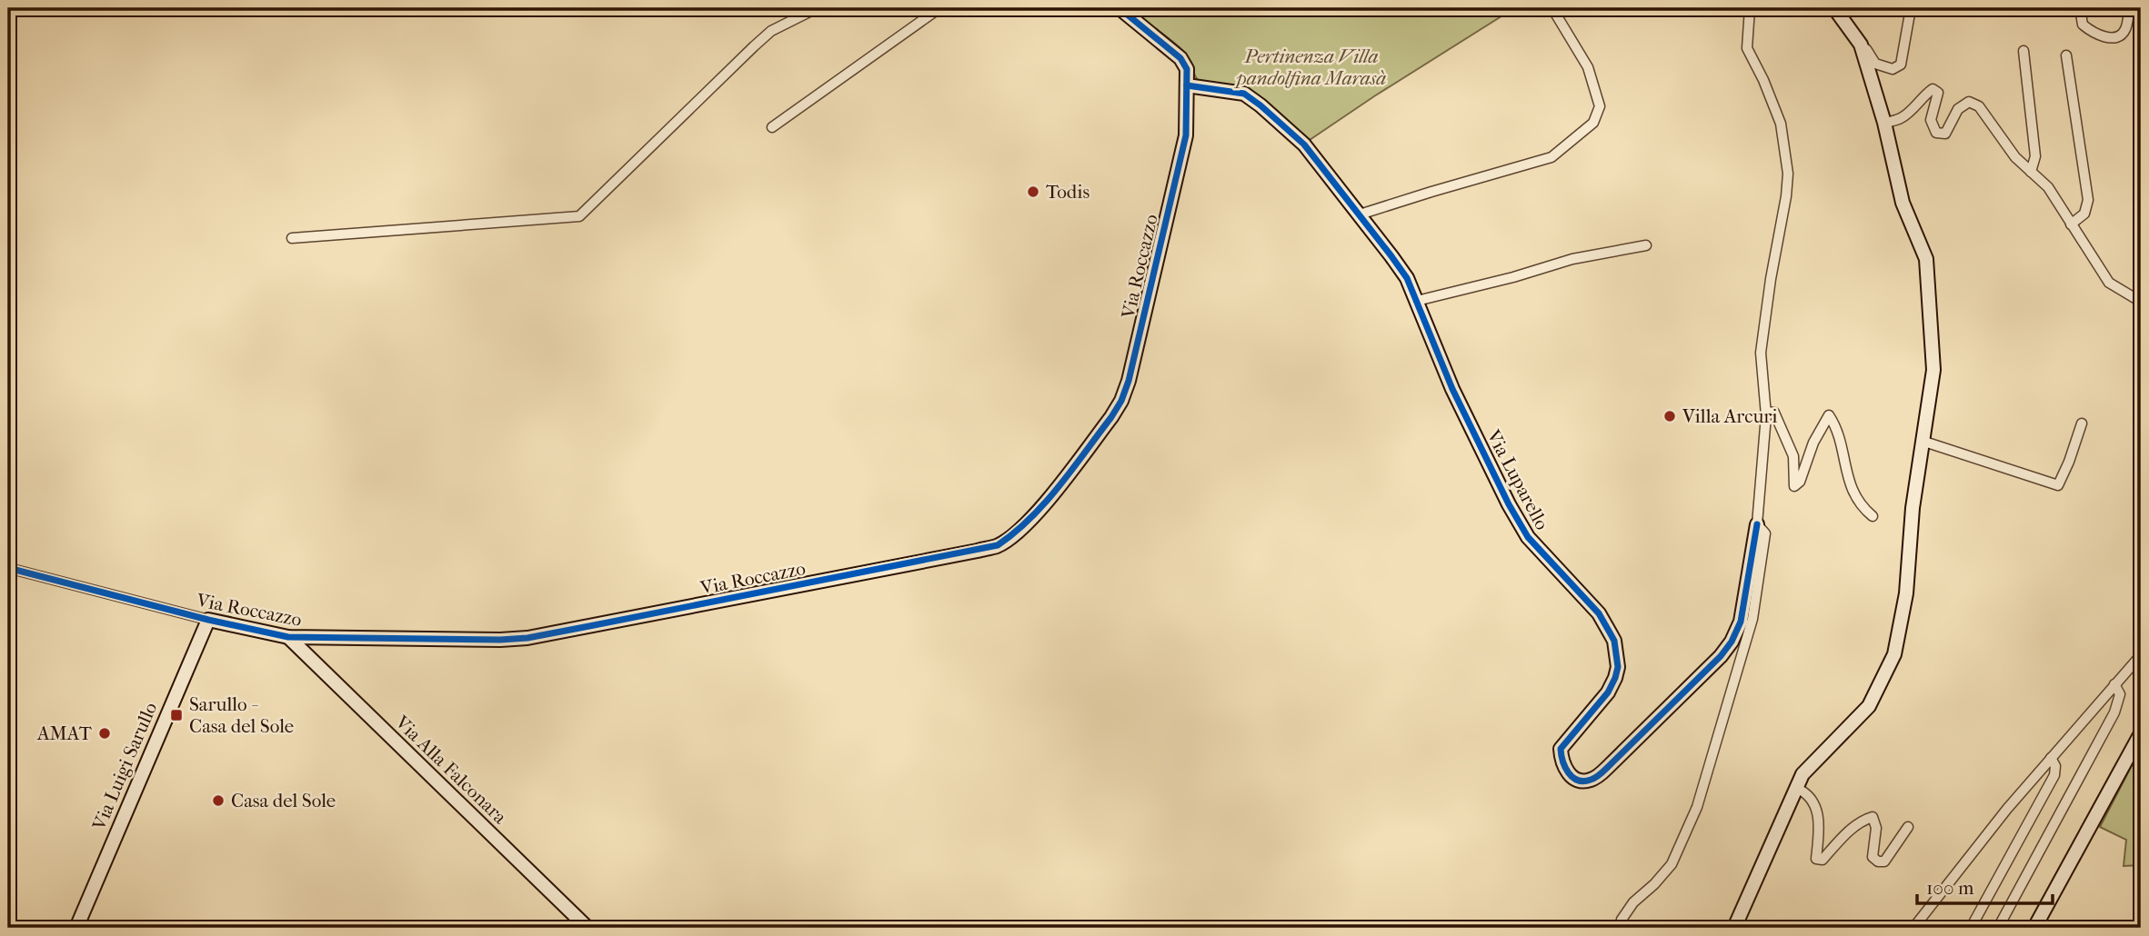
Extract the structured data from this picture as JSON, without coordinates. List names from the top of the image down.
{
  "streets": {
    "street": [
      "Via Roccazzo",
      "Via Luparello",
      "Via Luigi Sarullo",
      "Via Alla Falconara"
    ]
  },
  "crossings": [
    ["Via Roccazzo", "Via Luparello"],
    ["Via Roccazzo", "Via Luigi Sarullo"],
    ["Via Roccazzo", "Via Alla Falconara"]
  ],
  "parks": ["Pertinenza Villa pandolfina Marasà"],
  "places": {
    "other": [
      "Todis",
      "Villa Arcuri",
      "AMAT",
      "Casa del Sole"
    ],
    "transit": ["Sarullo - Casa del Sole"]
  },
  "scale_bar": "100 m"
}
